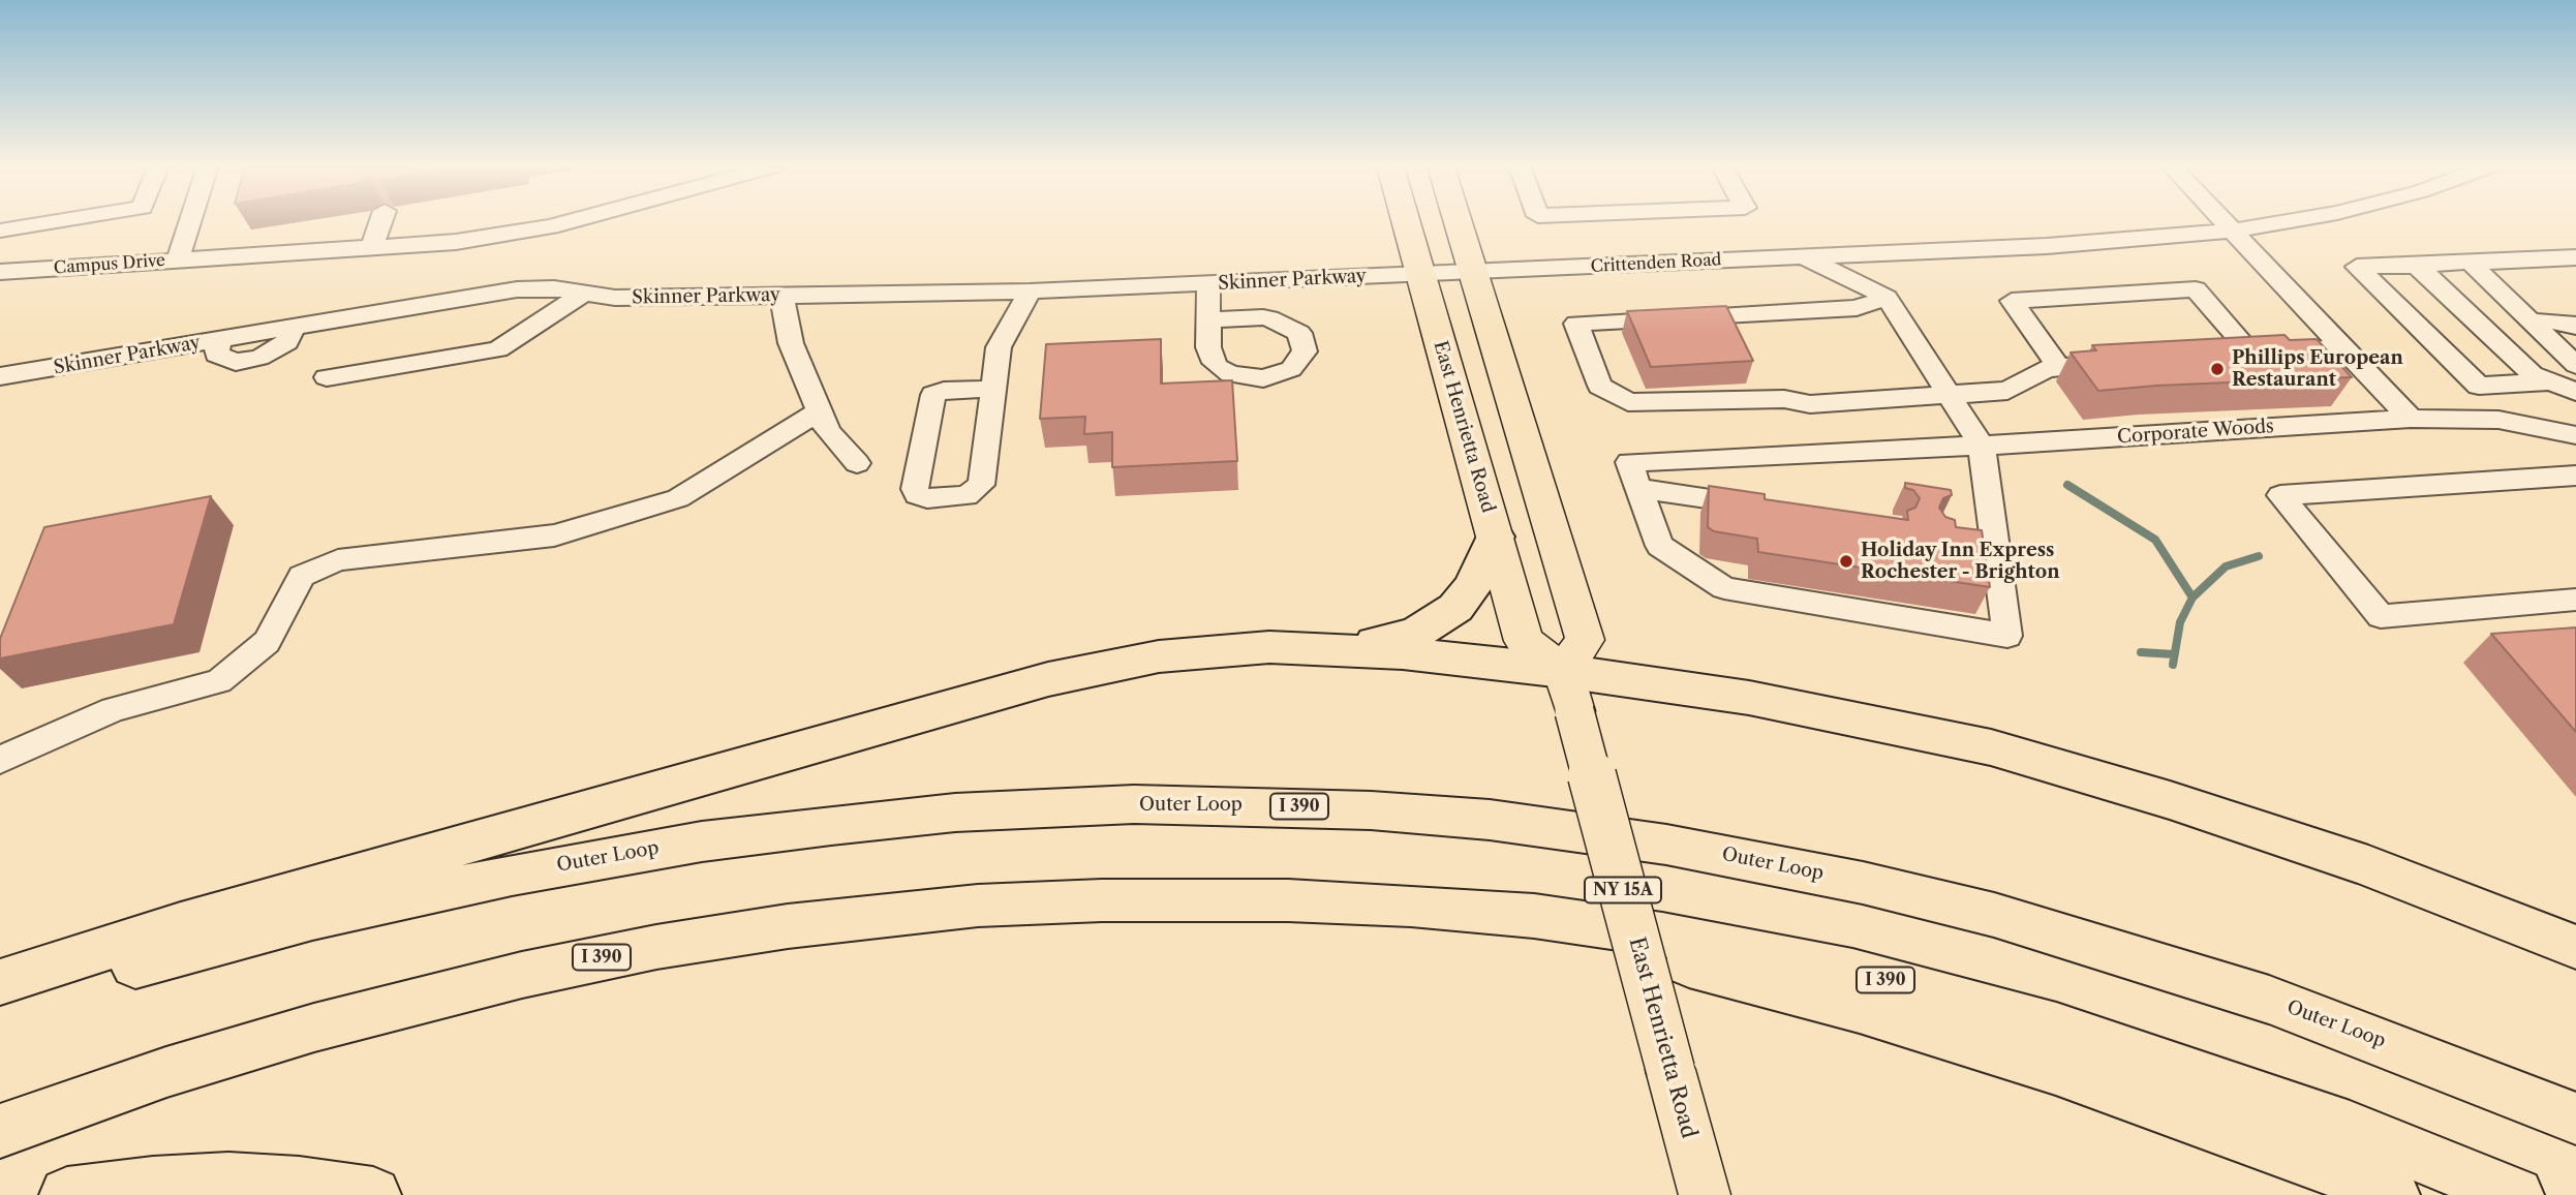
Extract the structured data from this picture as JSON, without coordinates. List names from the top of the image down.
{
  "streets": {
    "highway": ["Outer Loop", "I 390"],
    "main road": ["East Henrietta Road", "NY 15A"],
    "street": [
      "Crittenden Road",
      "Campus Drive",
      "Skinner Parkway",
      "Corporate Woods"
    ]
  },
  "crossings": [
    ["Crittenden Road", "Skinner Parkway"],
    ["Crittenden Road", "East Henrietta Road"],
    ["Skinner Parkway", "East Henrietta Road"]
  ],
  "places": ["Phillips European Restaurant", "Holiday Inn Express Rochester - Brighton"]
}
